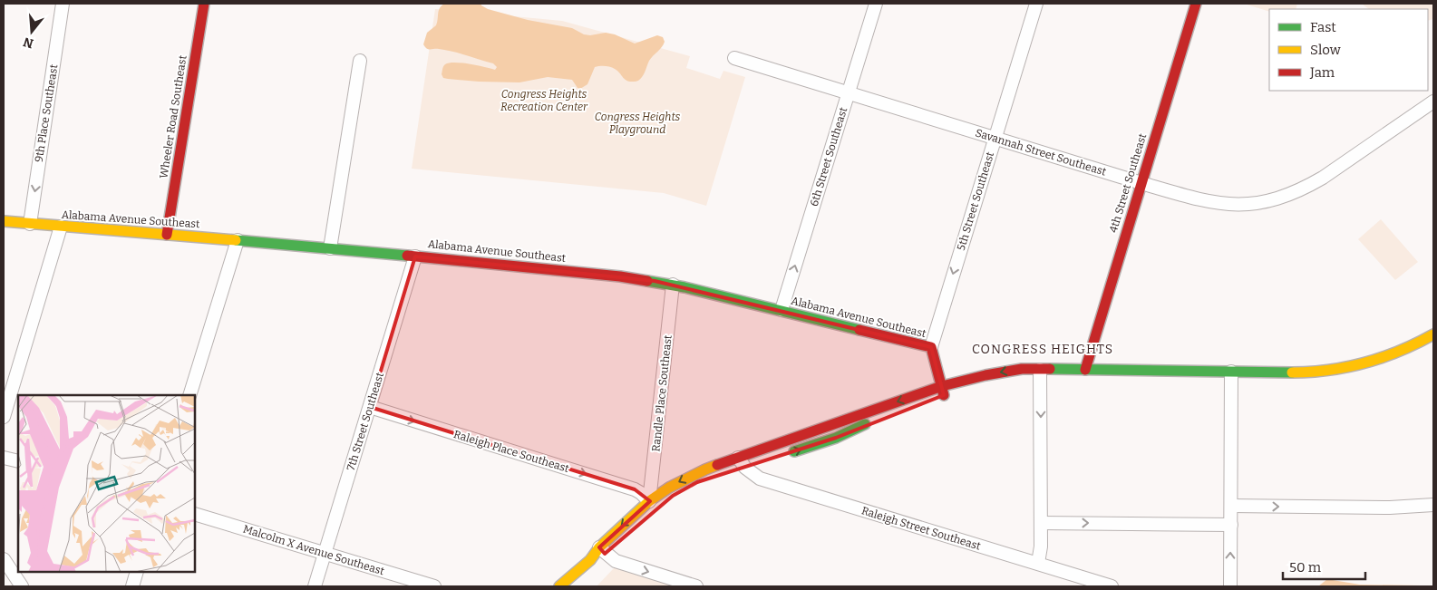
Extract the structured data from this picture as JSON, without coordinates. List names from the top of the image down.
{
  "streets": {
    "main road": ["Wheeler Road Southeast", "4th Street Southeast", "Alabama Avenue Southeast"],
    "street": [
      "9th Place Southeast",
      "Savannah Street Southeast",
      "6th Street Southeast",
      "5th Street Southeast",
      "Randle Place Southeast",
      "7th Street Southeast",
      "Raleigh Place Southeast",
      "Raleigh Street Southeast",
      "Malcolm X Avenue Southeast"
    ]
  },
  "crossings": [
    ["9th Place Southeast", "Alabama Avenue Southeast"],
    ["Wheeler Road Southeast", "Alabama Avenue Southeast"],
    ["Savannah Street Southeast", "6th Street Southeast"],
    ["Savannah Street Southeast", "4th Street Southeast"],
    ["Savannah Street Southeast", "5th Street Southeast"],
    ["6th Street Southeast", "Alabama Avenue Southeast"],
    ["5th Street Southeast", "Alabama Avenue Southeast"],
    ["Alabama Avenue Southeast", "Randle Place Southeast"],
    ["Alabama Avenue Southeast", "7th Street Southeast"],
    ["Randle Place Southeast", "Raleigh Place Southeast"],
    ["7th Street Southeast", "Raleigh Place Southeast"],
    ["7th Street Southeast", "Malcolm X Avenue Southeast"]
  ],
  "one_way": [
    "9th Place Southeast",
    "6th Street Southeast",
    "5th Street Southeast",
    "Raleigh Place Southeast"
  ],
  "districts": ["CONGRESS HEIGHTS"],
  "parks": ["Congress Heights Recreation Center", "Congress Heights Playground"],
  "legend": ["Fast", "Slow", "Jam"],
  "scale_bar": "50 m",
  "north": "bottom"
}
